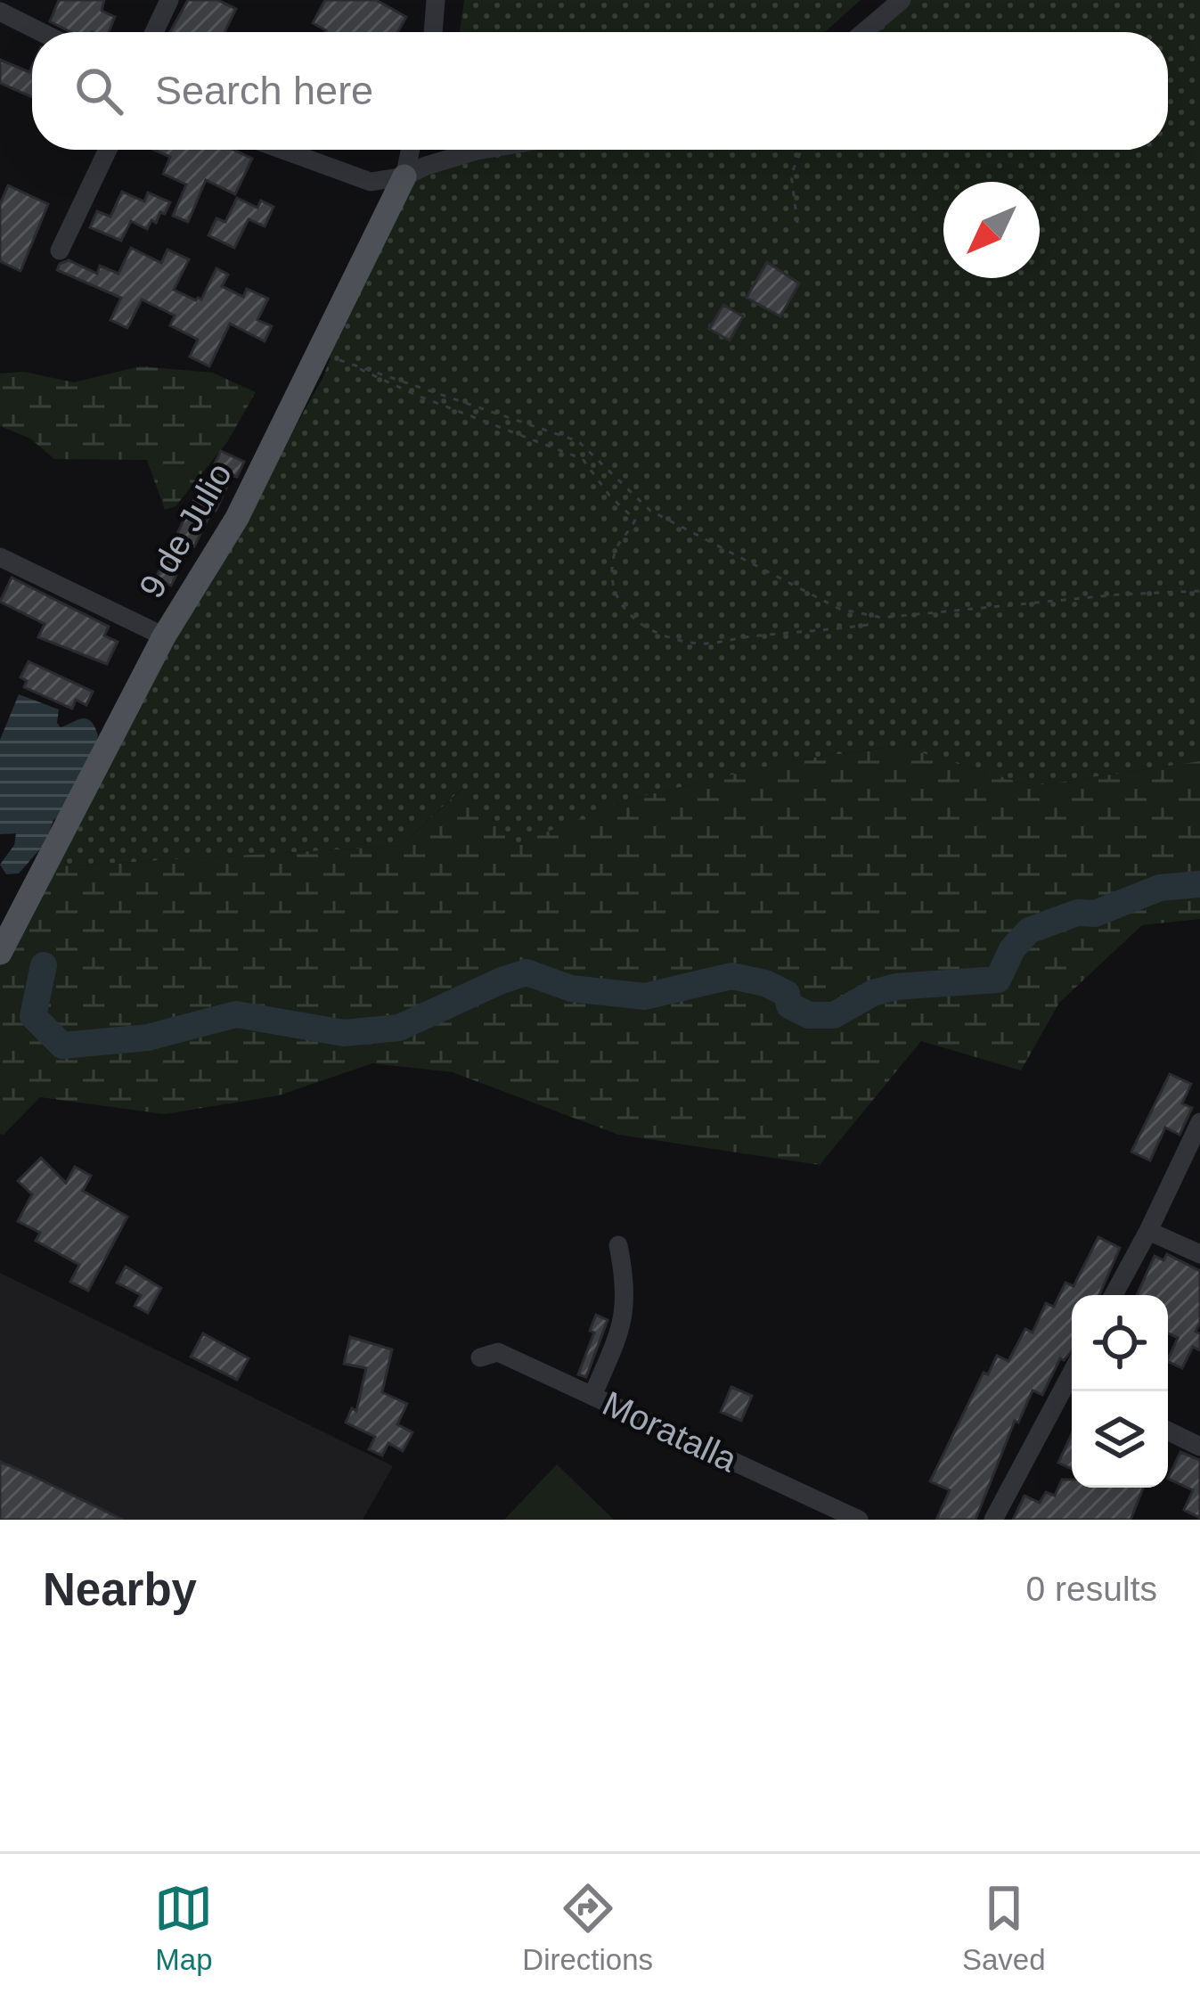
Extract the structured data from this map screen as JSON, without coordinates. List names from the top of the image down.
{
  "streets": {
    "main road": ["9 de Julio"],
    "street": ["Moratalla"]
  },
  "north": "bottom left",
  "page": {
    "search": "Search here",
    "heading": ["Nearby", "0 results"],
    "nav": ["Map", "Directions", "Saved"]
  }
}
